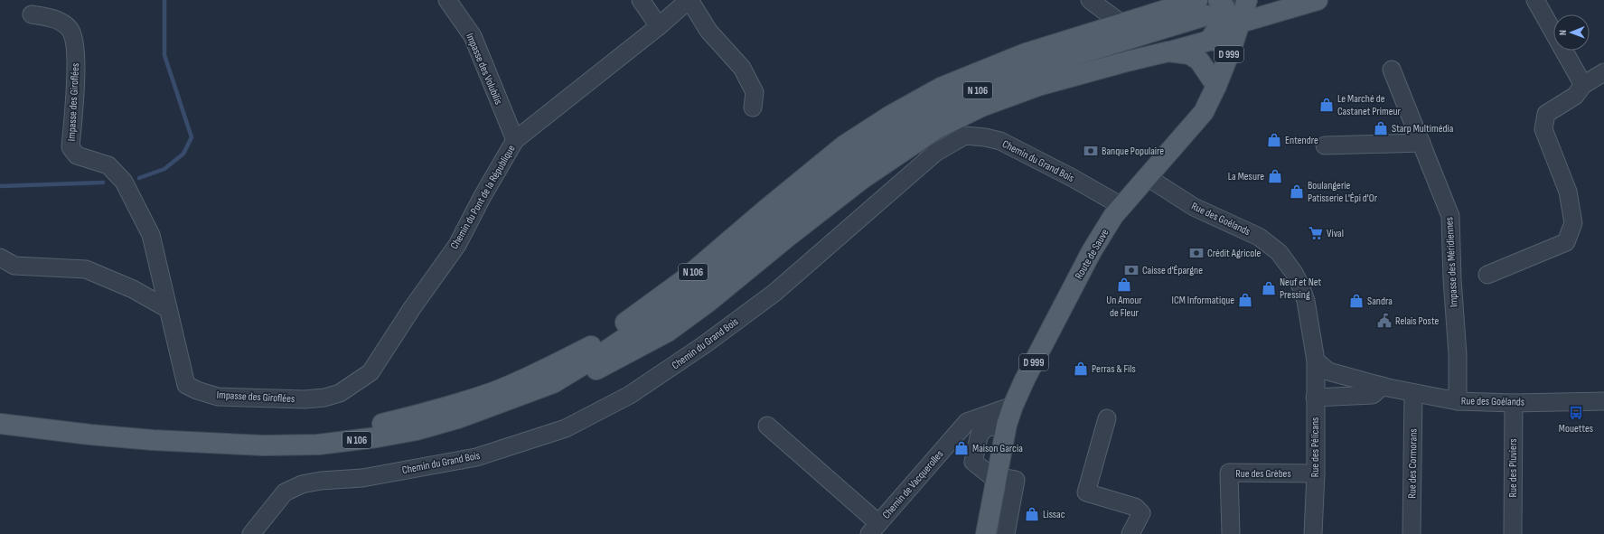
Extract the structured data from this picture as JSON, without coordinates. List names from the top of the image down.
{
  "streets": {
    "main road": ["D 999", "N 106", "Route de Sauve"],
    "street": [
      "Impasse des Volubilis",
      "Impasse des Giroflées",
      "Chemin du Grand Bois",
      "Chemin du Pont de la République",
      "Rue des Goélands",
      "Impasse des Méridiennes",
      "Rue des Pélicans",
      "Rue des Cormorans",
      "Rue des Pluviers",
      "Rue des Grèbes",
      "Chemin de Vacquerolles"
    ]
  },
  "crossings": [
    ["Impasse des Volubilis", "Chemin du Pont de la République"],
    ["Impasse des Giroflées", "Chemin du Pont de la République"],
    ["Chemin du Grand Bois", "Route de Sauve"],
    ["Rue des Goélands", "Route de Sauve"],
    ["Rue des Goélands", "Impasse des Méridiennes"],
    ["Rue des Goélands", "Rue des Pélicans"],
    ["Rue des Goélands", "Rue des Cormorans"],
    ["Rue des Goélands", "Rue des Pluviers"],
    ["Route de Sauve", "Chemin de Vacquerolles"],
    ["Rue des Pélicans", "Rue des Grèbes"]
  ],
  "places": {
    "shop": [
      "Le Marché de Castanet Primeur",
      "Starp Multimédia",
      "Entendre",
      "La Mesure",
      "Boulangerie Patisserie L'Épi d'Or",
      "Un Amour de Fleur",
      "Neuf et Net Pressing",
      "ICM Informatique",
      "Sandra",
      "Perras & Fils",
      "Maison Garcia",
      "Lissac"
    ],
    "bank": ["Banque Populaire", "Crédit Agricole", "Caisse d'Épargne"],
    "supermarket": ["Vival"],
    "public building": ["Relais Poste"],
    "bus stop": ["Mouettes"]
  },
  "north": "left"
}
